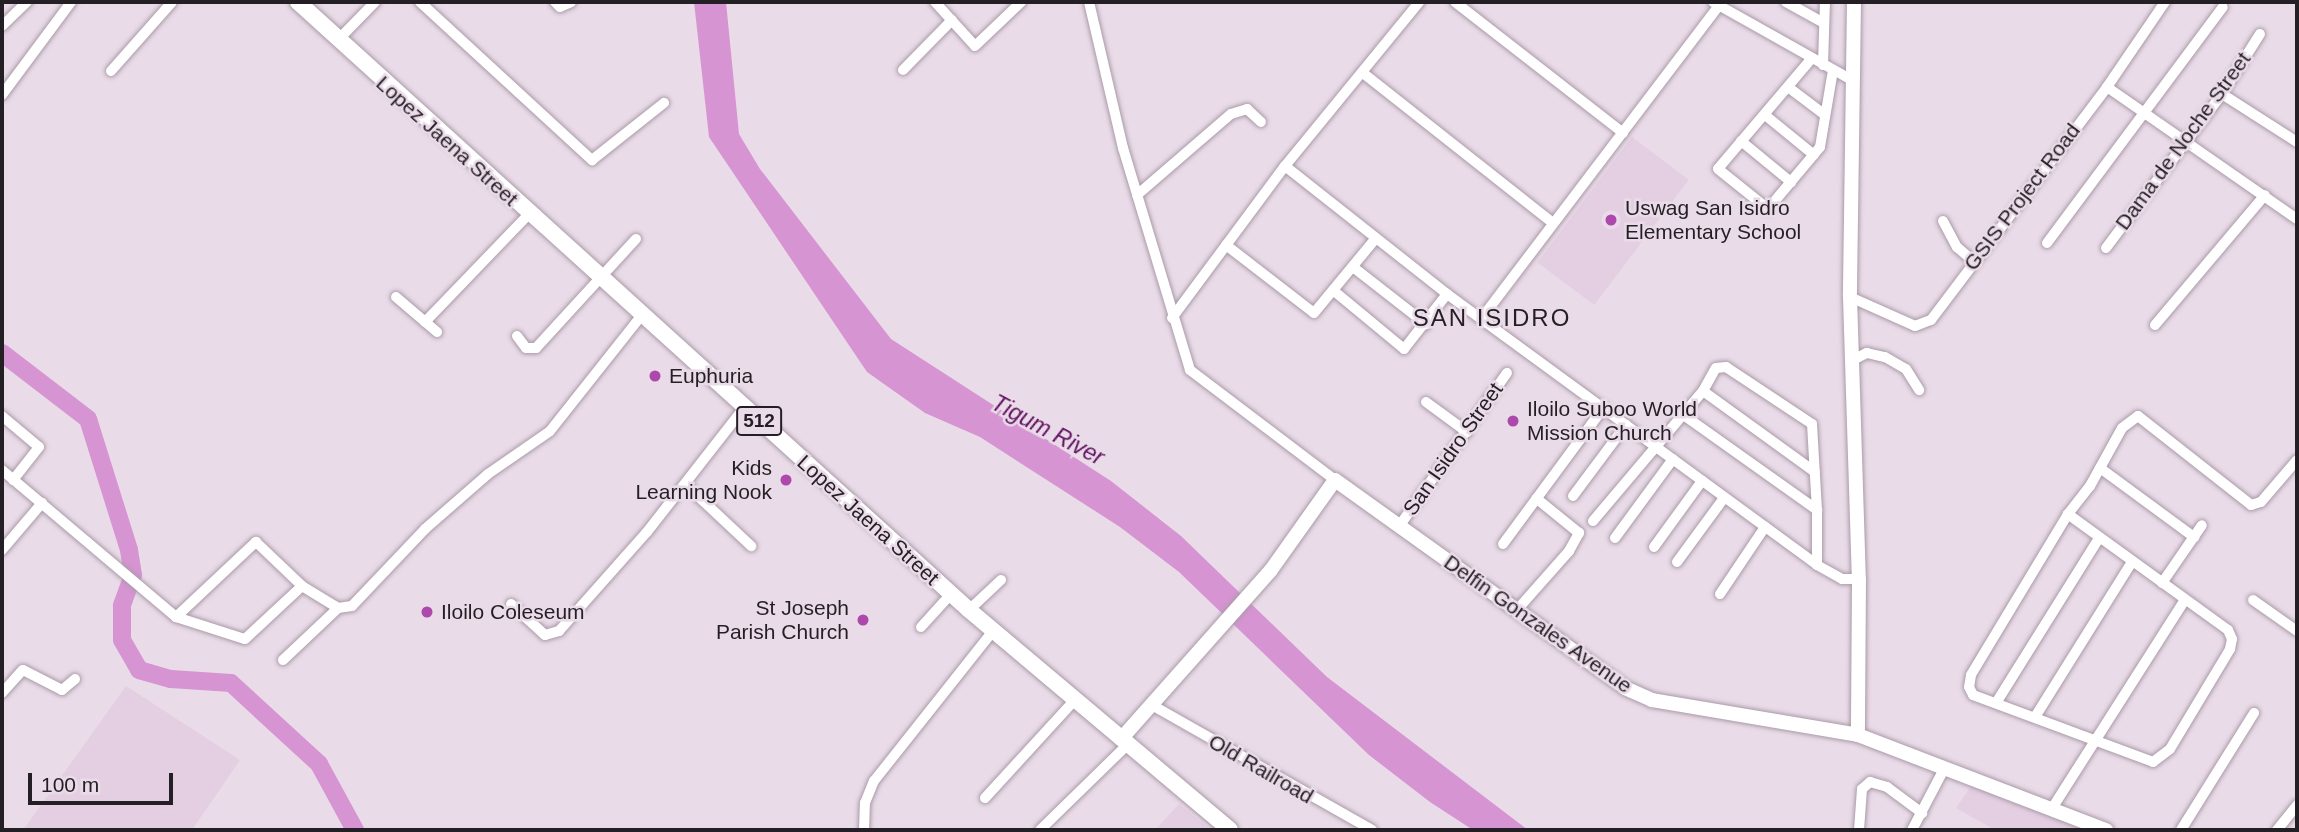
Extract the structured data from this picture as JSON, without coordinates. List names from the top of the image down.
{
  "streets": {
    "main road": ["Lopez Jaena Street", "512"],
    "street": [
      "Dama de Noche Street",
      "GSIS Project Road",
      "San Isidro Street",
      "Delfin Gonzales Avenue",
      "Old Railroad"
    ]
  },
  "crossings": [
    ["San Isidro Street", "Delfin Gonzales Avenue"]
  ],
  "districts": ["SAN ISIDRO"],
  "water": ["Tigum River"],
  "places": [
    "Uswag San Isidro Elementary School",
    "Euphuria",
    "Iloilo Suboo World Mission Church",
    "Kids Learning Nook",
    "Iloilo Coleseum",
    "St Joseph Parish Church"
  ],
  "scale_bar": "100 m"
}
